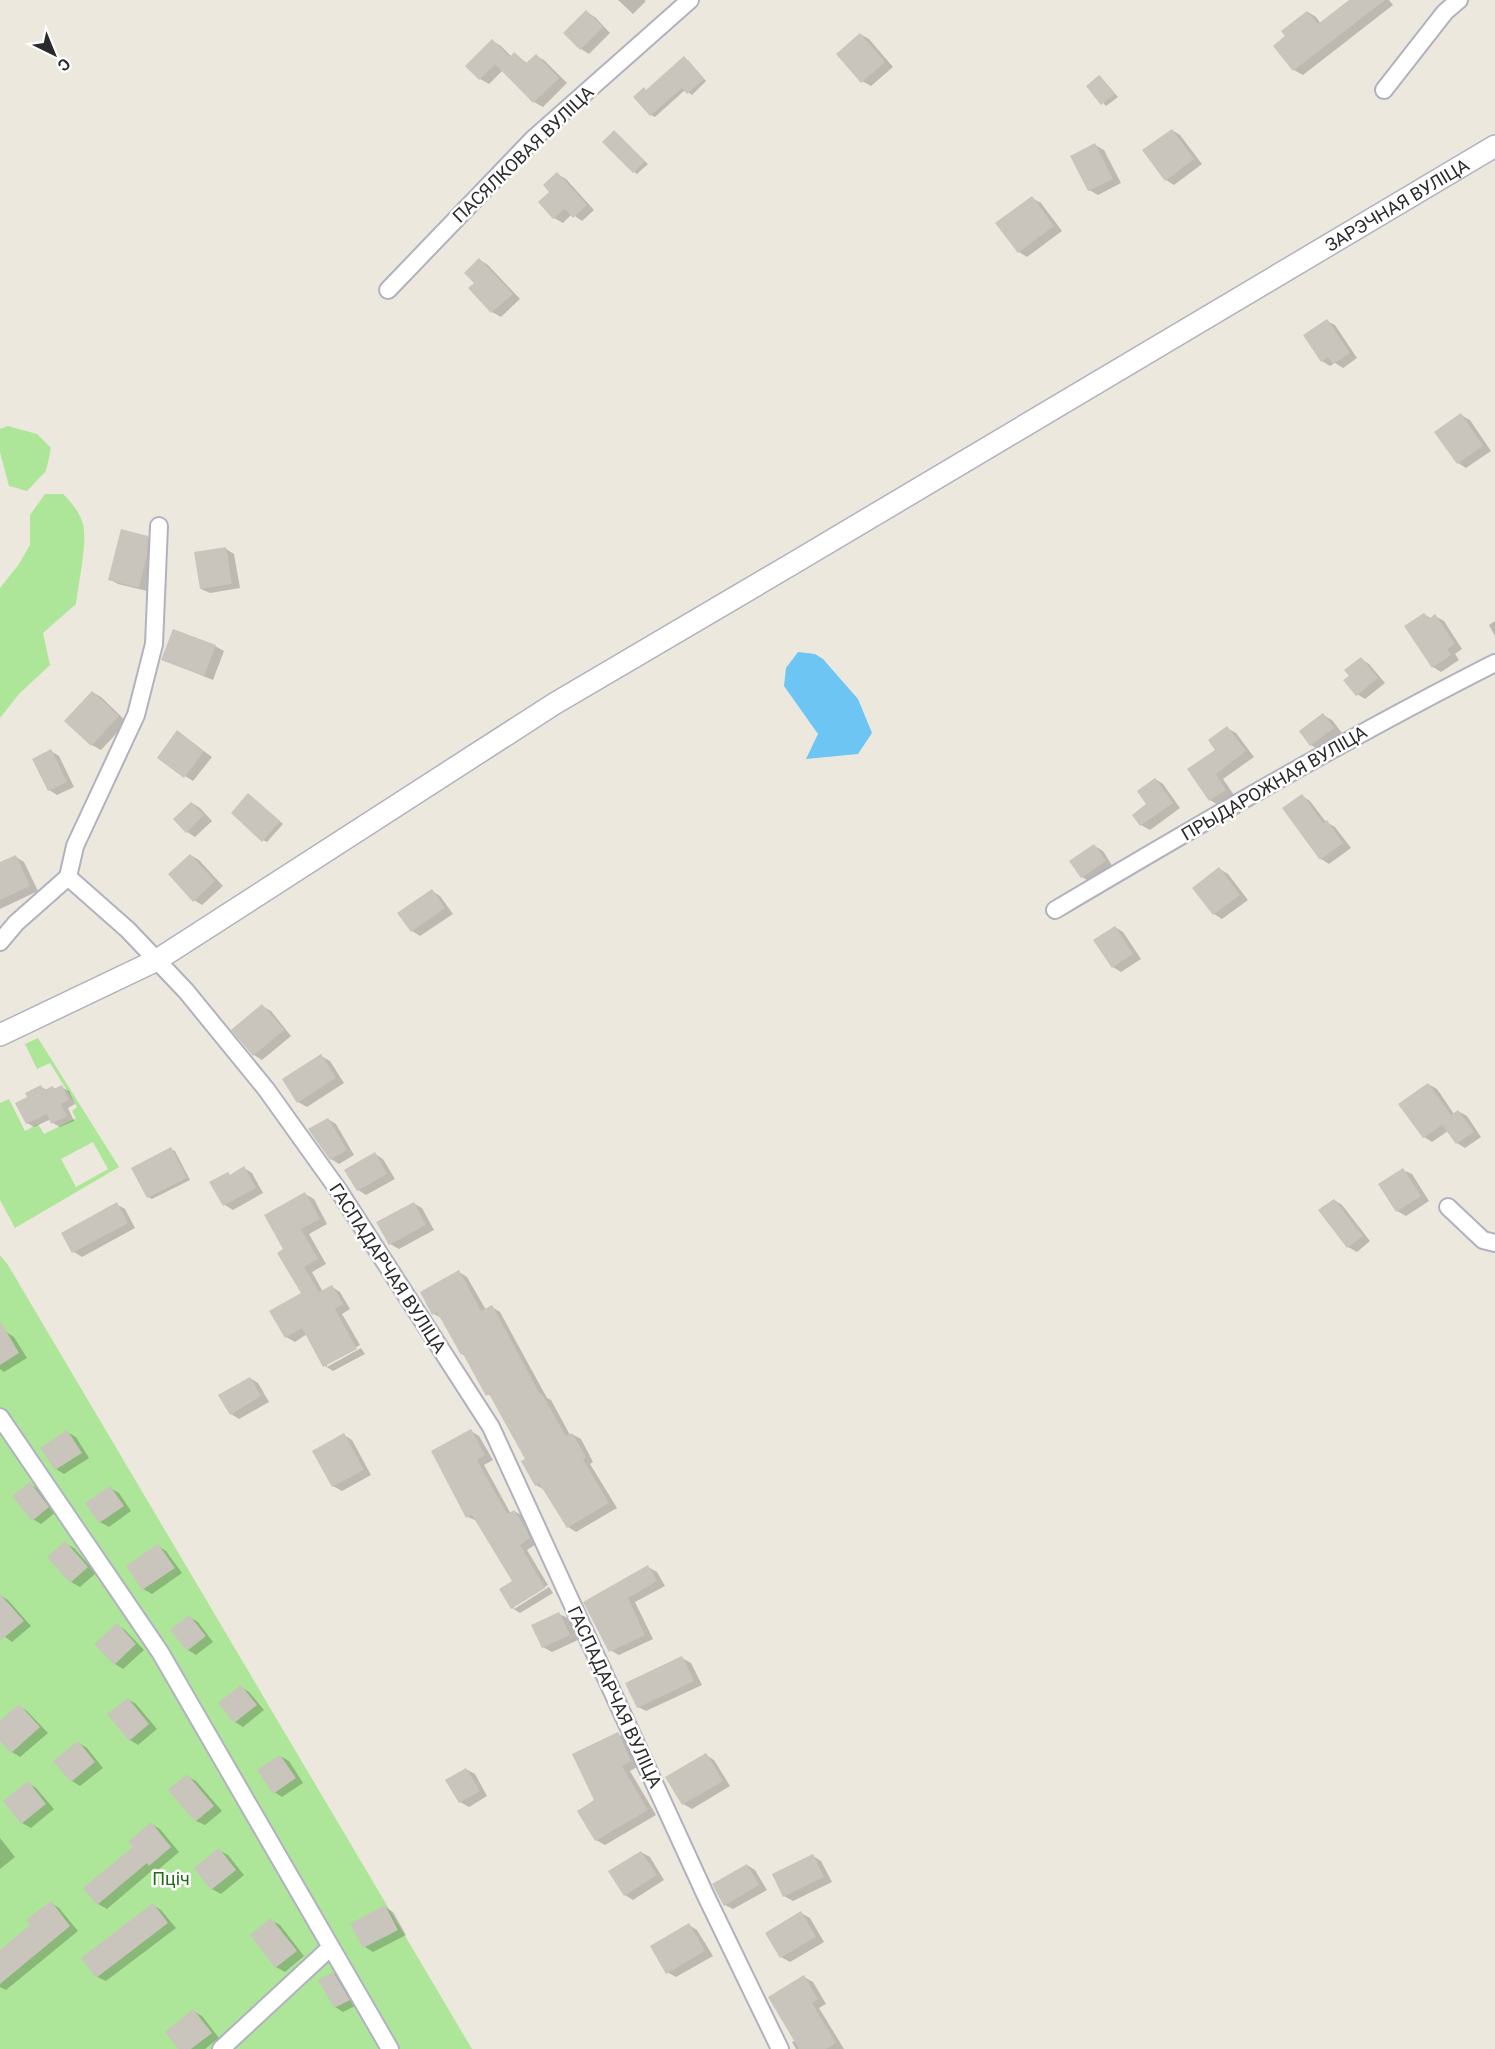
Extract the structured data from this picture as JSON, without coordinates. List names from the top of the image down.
{
  "streets": {
    "street": [
      "ПАСЯЛКОВАЯ ВУЛІЦА",
      "ЗАРЭЧНАЯ ВУЛІЦА",
      "ПРЫДАРОЖНАЯ ВУЛІЦА",
      "ГАСПАДАРЧАЯ ВУЛІЦА"
    ]
  },
  "crossings": [
    ["ЗАРЭЧНАЯ ВУЛІЦА", "ГАСПАДАРЧАЯ ВУЛІЦА"]
  ],
  "parks": ["Пціч"],
  "north": "bottom right"
}
